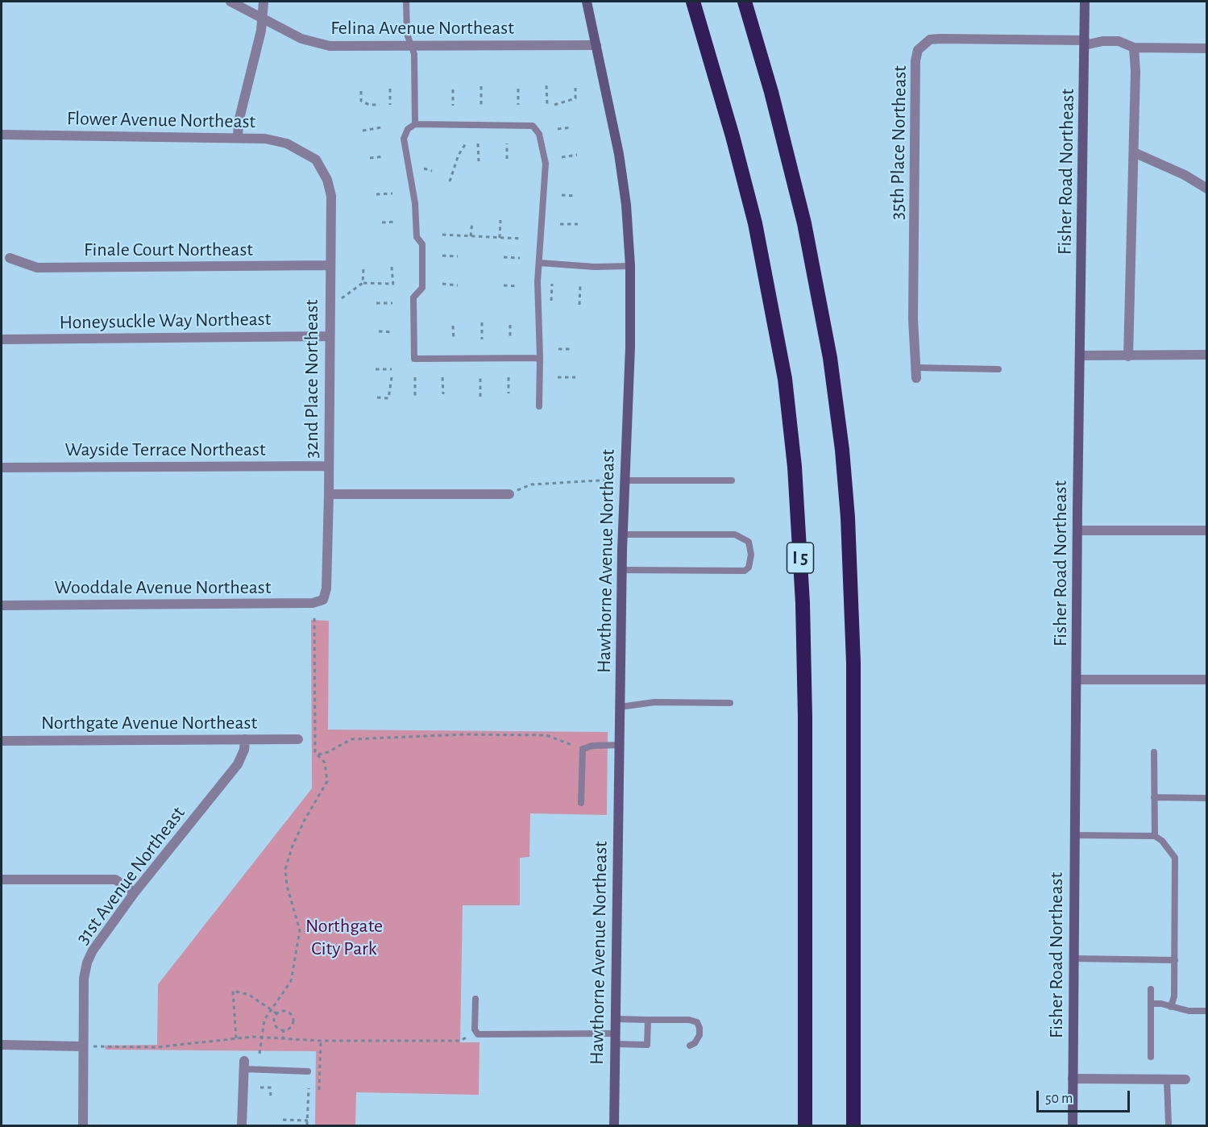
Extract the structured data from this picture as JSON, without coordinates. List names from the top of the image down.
{
  "streets": {
    "highway": ["I 5"],
    "main road": ["Fisher Road Northeast", "Hawthorne Avenue Northeast"],
    "street": [
      "Felina Avenue Northeast",
      "Flower Avenue Northeast",
      "35th Place Northeast",
      "Finale Court Northeast",
      "Honeysuckle Way Northeast",
      "32nd Place Northeast",
      "Wayside Terrace Northeast",
      "Wooddale Avenue Northeast",
      "Northgate Avenue Northeast",
      "31st Avenue Northeast"
    ]
  },
  "crossings": [
    ["Felina Avenue Northeast", "Hawthorne Avenue Northeast"],
    ["Flower Avenue Northeast", "32nd Place Northeast"],
    ["35th Place Northeast", "Fisher Road Northeast"],
    ["Finale Court Northeast", "32nd Place Northeast"],
    ["Honeysuckle Way Northeast", "32nd Place Northeast"],
    ["32nd Place Northeast", "Wayside Terrace Northeast"],
    ["32nd Place Northeast", "Wooddale Avenue Northeast"],
    ["Northgate Avenue Northeast", "31st Avenue Northeast"]
  ],
  "parks": ["Northgate City Park"],
  "scale_bar": "50 m"
}
